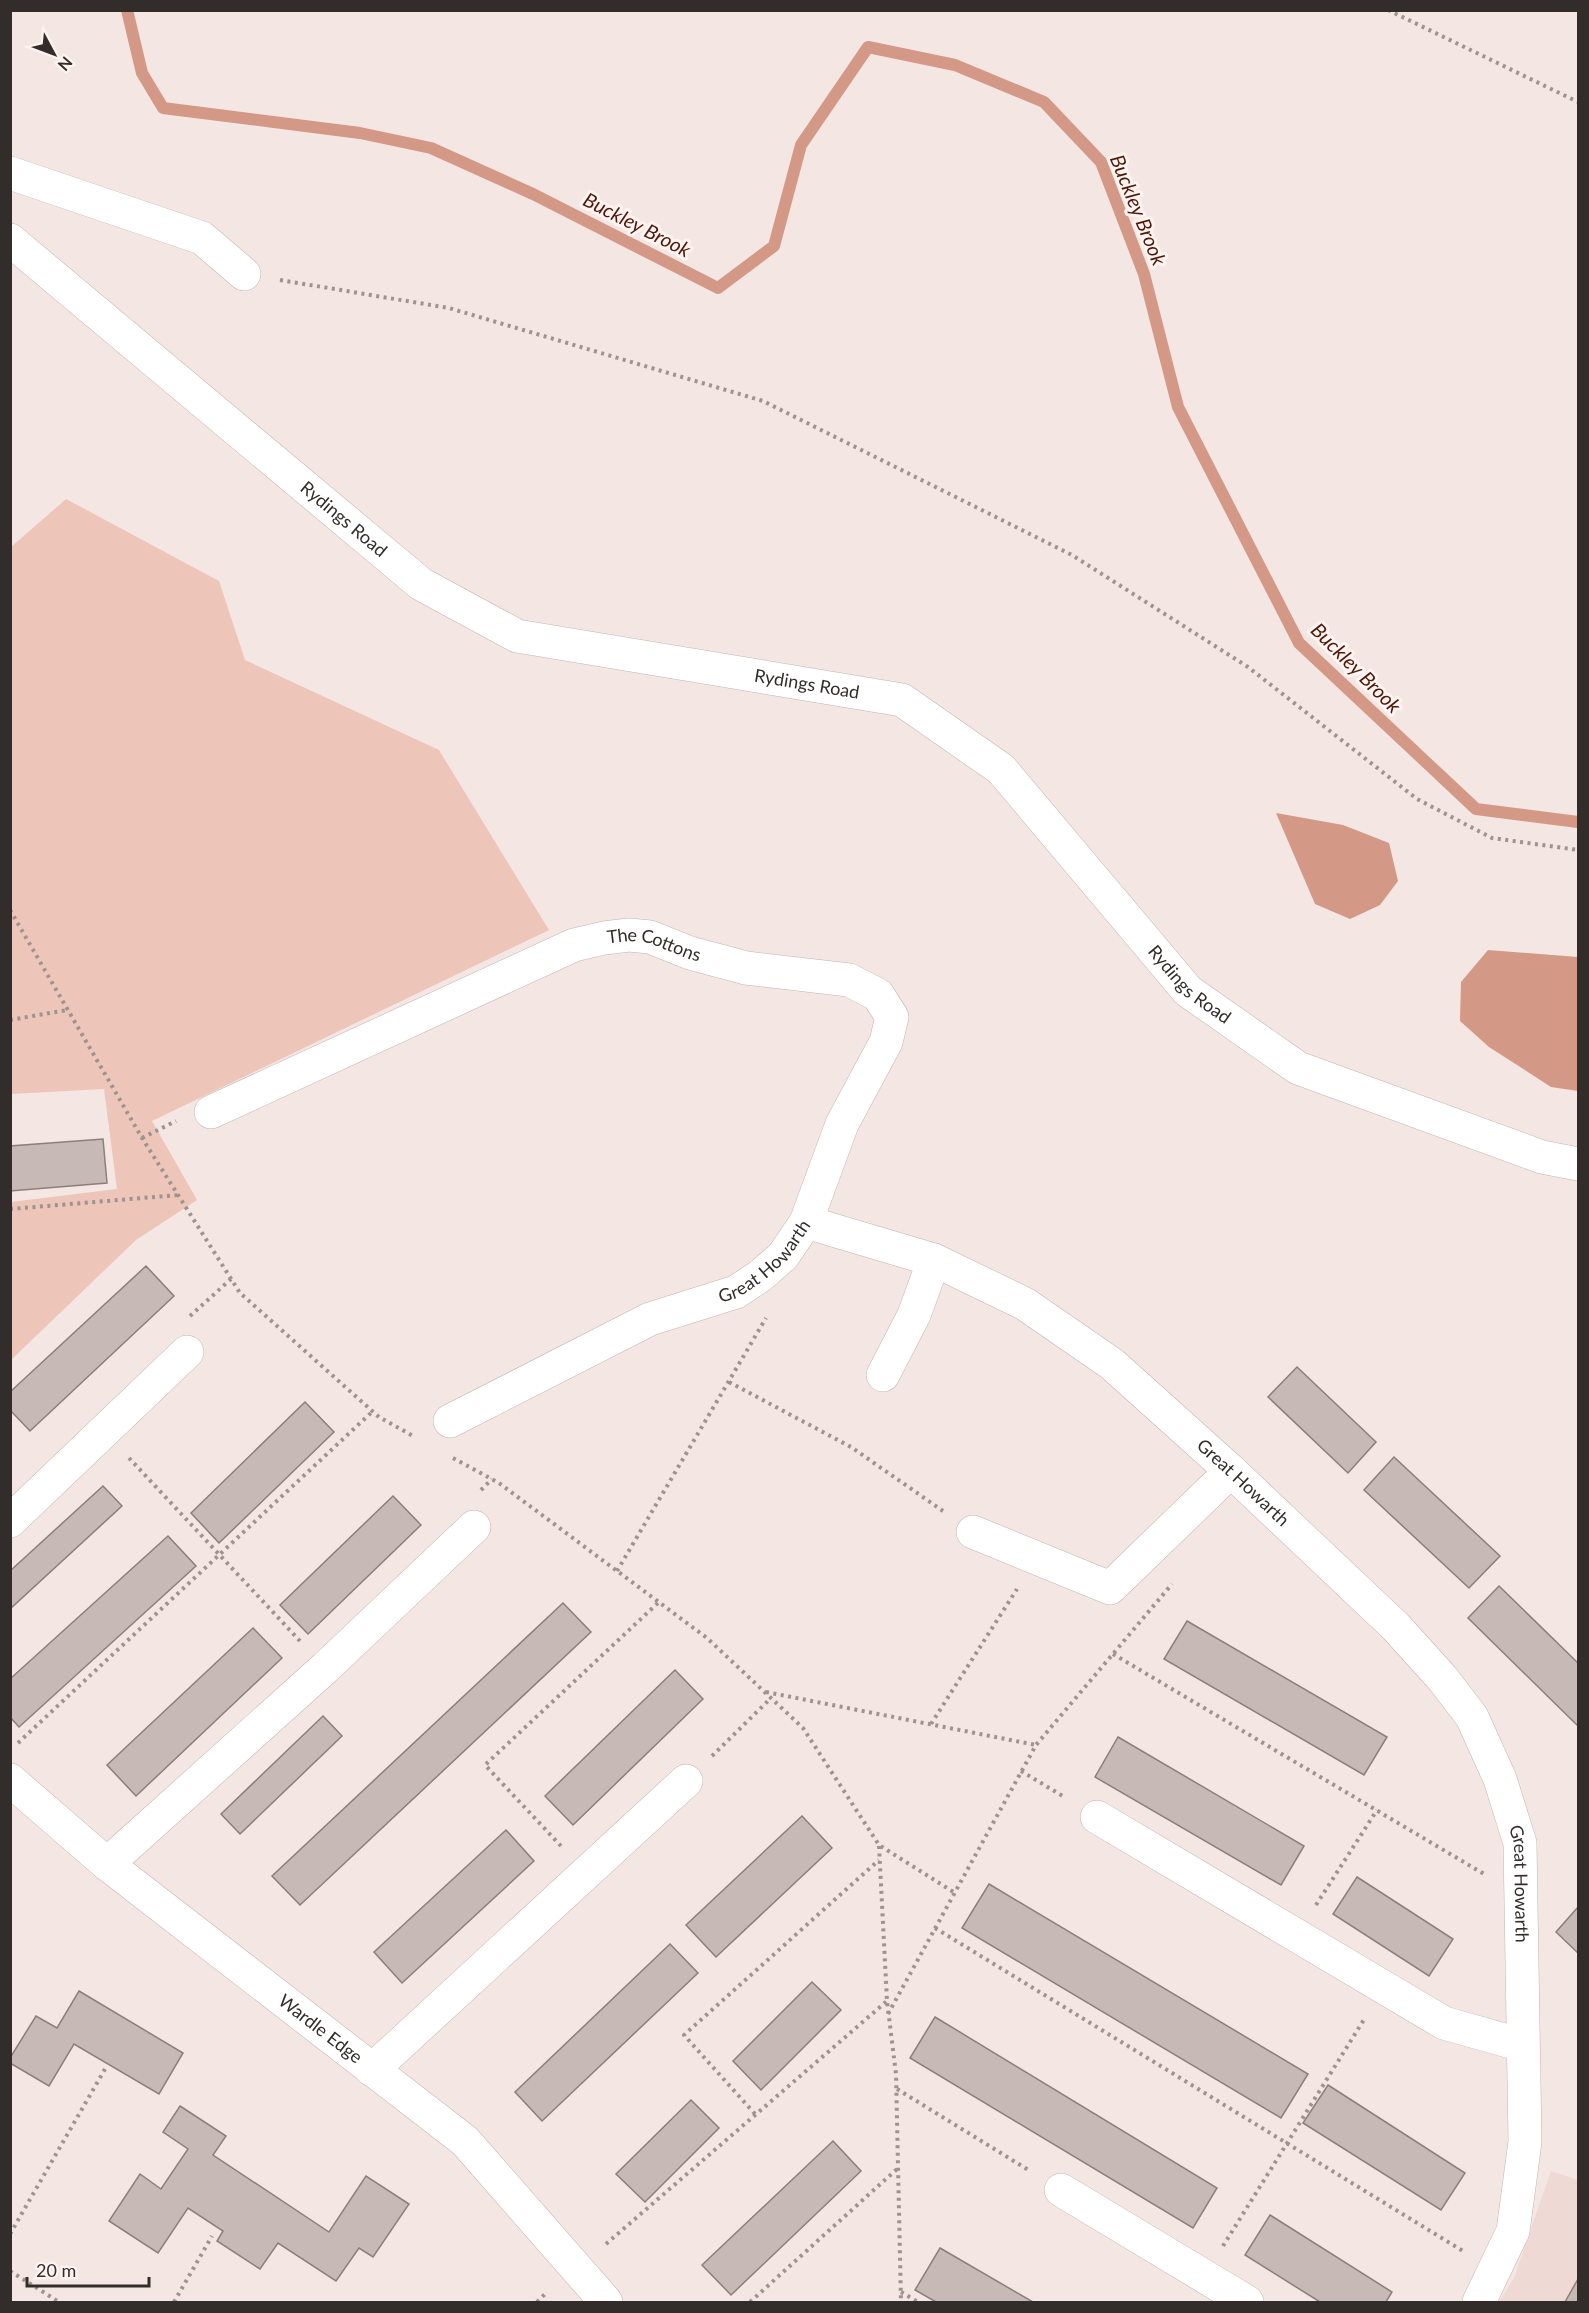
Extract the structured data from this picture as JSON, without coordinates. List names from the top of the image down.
{
  "streets": {
    "street": [
      "Rydings Road",
      "The Cottons",
      "Great Howarth",
      "Wardle Edge"
    ]
  },
  "crossings": [
    ["The Cottons", "Great Howarth"]
  ],
  "water": ["Buckley Brook"],
  "scale_bar": "20 m",
  "north": "bottom right"
}
